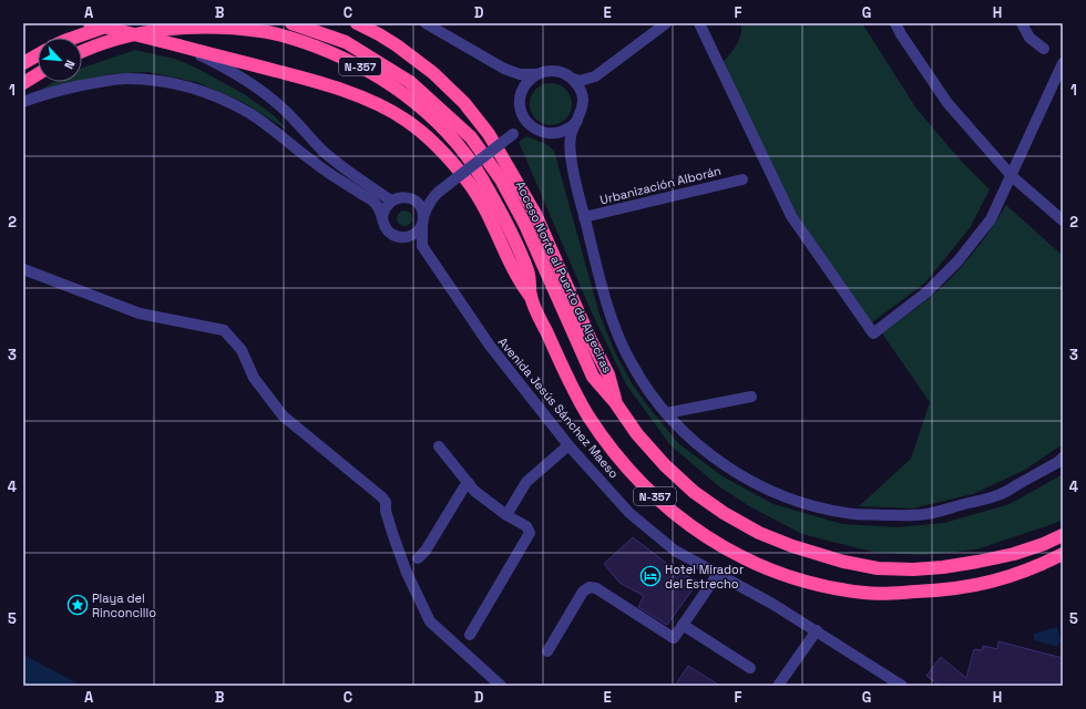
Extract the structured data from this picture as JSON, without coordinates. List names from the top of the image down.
{
  "streets": {
    "highway": ["N-357", "Acceso Norte al Puerto de Algeciras"],
    "street": ["Urbanización Alborán", "Avenida Jesús Sánchez Maeso"]
  },
  "places": {
    "hotel": ["Hotel Mirador del Estrecho"],
    "place": ["Playa del Rinconcillo"]
  },
  "north": "bottom right",
  "grid": {
    "columns": [
      "A",
      "B",
      "C",
      "D",
      "E",
      "F",
      "G",
      "H"
    ],
    "rows": [
      "1",
      "2",
      "3",
      "4",
      "5"
    ]
  }
}
